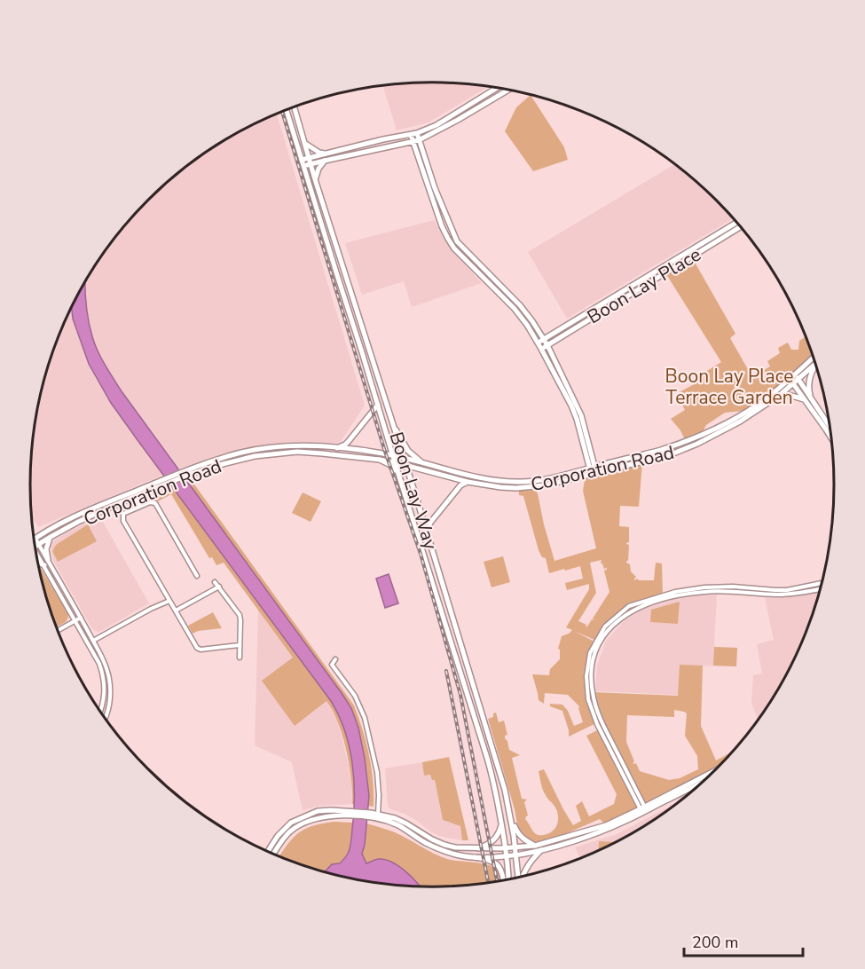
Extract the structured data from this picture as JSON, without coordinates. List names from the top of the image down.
{
  "streets": {
    "main road": ["Boon Lay Place", "Corporation Road", "Boon Lay Way"]
  },
  "crossings": [
    ["Corporation Road", "Boon Lay Way"]
  ],
  "parks": ["Boon Lay Place Terrace Garden"],
  "scale_bar": "200 m"
}
